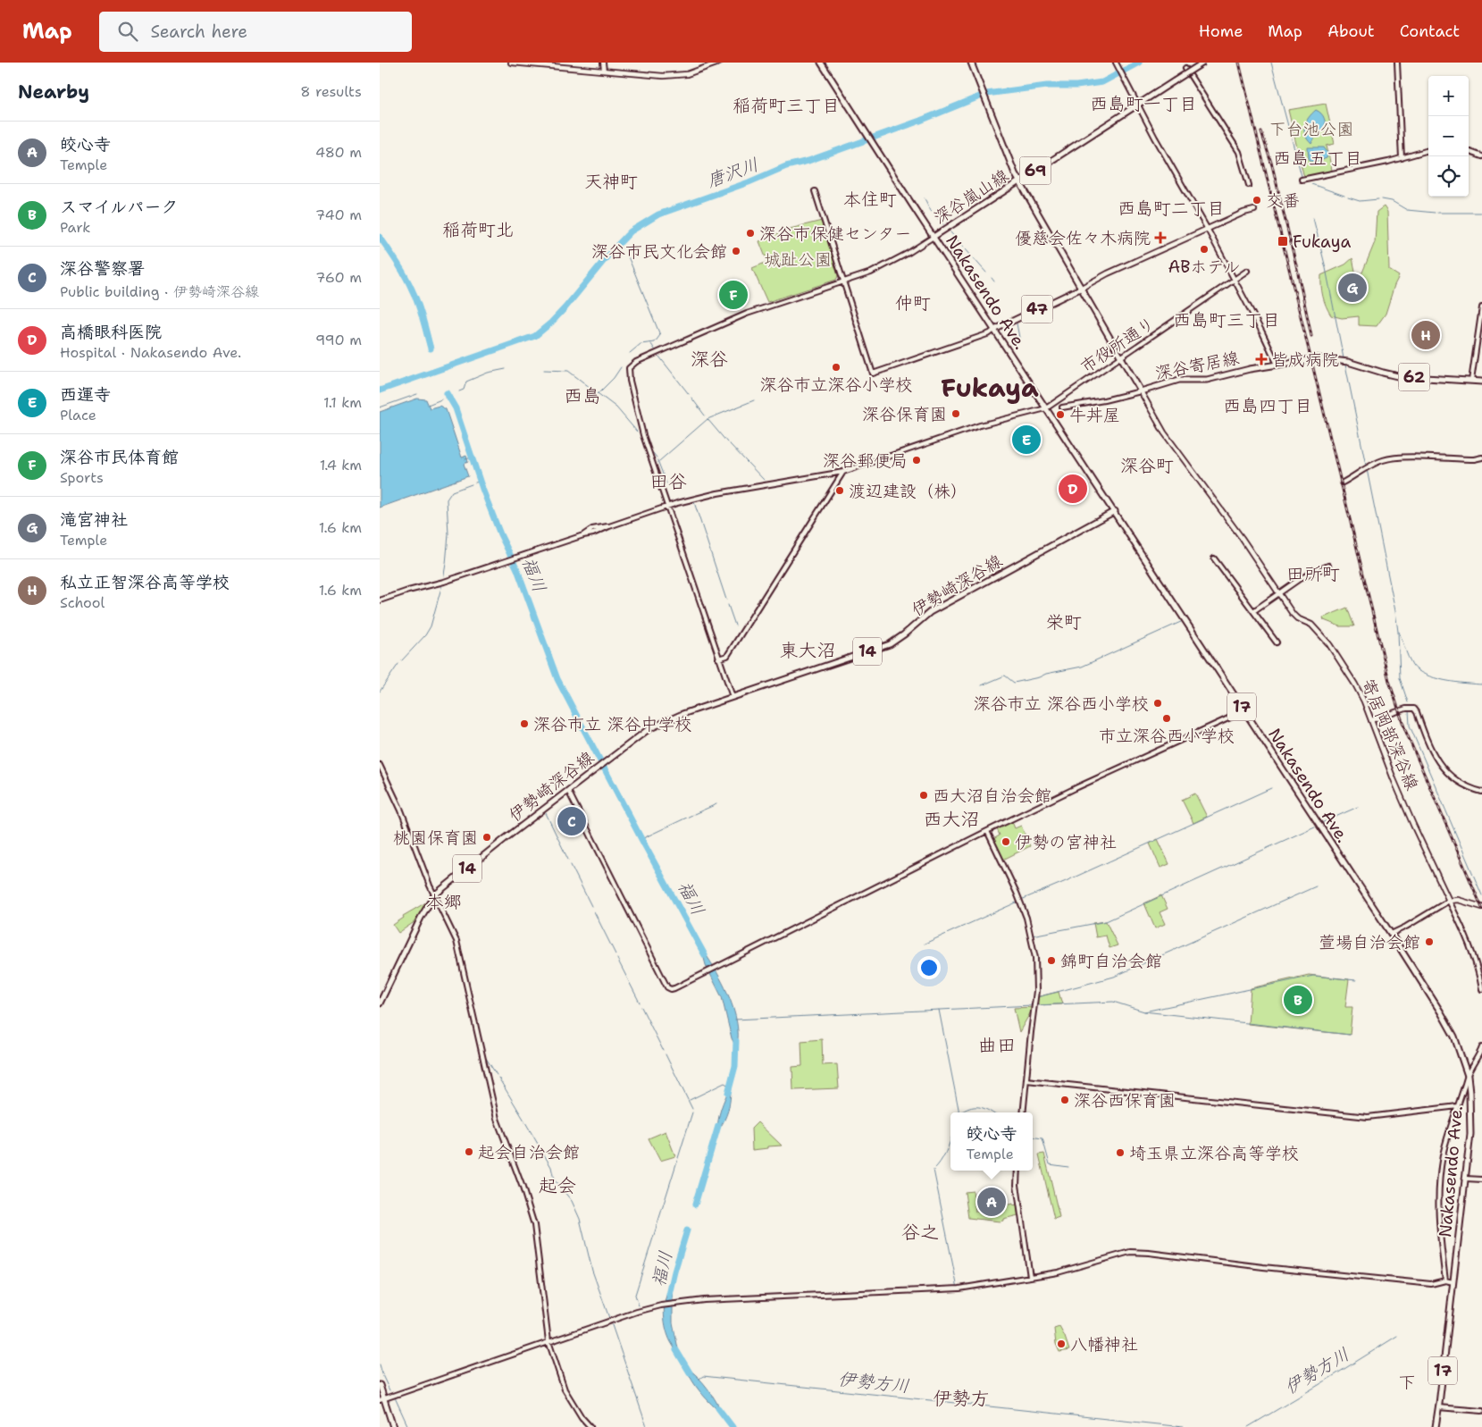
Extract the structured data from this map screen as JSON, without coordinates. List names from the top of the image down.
{
  "streets": {
    "main road": [
      "69",
      "深谷嵐山線",
      "Nakasendo Ave.",
      "47",
      "深谷寄居線",
      "62",
      "伊勢崎深谷線",
      "14",
      "17",
      "寄居岡部深谷線"
    ],
    "street": ["市役所通り"]
  },
  "crossings": [
    ["深谷嵐山線", "Nakasendo Ave."],
    ["深谷嵐山線", "深谷寄居線"],
    ["Nakasendo Ave.", "47"],
    ["Nakasendo Ave.", "市役所通り"],
    ["Nakasendo Ave.", "伊勢崎深谷線"],
    ["47", "深谷寄居線"],
    ["市役所通り", "深谷寄居線"],
    ["深谷寄居線", "寄居岡部深谷線"]
  ],
  "districts": [
    "西島町一丁目",
    "稲荷町三丁目",
    "西島五丁目",
    "天神町",
    "本住町",
    "西島町二丁目",
    "稲荷町北",
    "仲町",
    "西島町三丁目",
    "深谷",
    "Fukaya",
    "西島",
    "西島四丁目",
    "深谷町",
    "田谷",
    "田所町",
    "栄町",
    "東大沼",
    "西大沼",
    "本郷",
    "曲田",
    "起会",
    "谷之",
    "下",
    "伊勢方"
  ],
  "water": ["唐沢川", "福川", "伊勢方川"],
  "parks": ["下台池公園", "城趾公園"],
  "places": {
    "other": [
      "交番",
      "深谷市保健センター",
      "ABホテル",
      "深谷市民文化会館",
      "深谷市立深谷小学校",
      "深谷保育園",
      "牛丼屋",
      "深谷郵便局",
      "渡辺建設（株）",
      "深谷市立 深谷西小学校",
      "市立深谷西小学校",
      "深谷市立 深谷中学校",
      "西大沼自治会館",
      "桃園保育園",
      "伊勢の宮神社",
      "萱場自治会館",
      "錦町自治会館",
      "深谷西保育園",
      "起会自治会館",
      "埼玉県立深谷高等学校",
      "八幡神社"
    ],
    "health": ["優慈会佐々木病院", "皆成病院"],
    "transit": ["Fukaya"]
  },
  "page": {
    "header": "Map",
    "search": "Search here",
    "nav": [
      "Home",
      "Map",
      "About",
      "Contact"
    ],
    "heading": ["Nearby", "8 results"],
    "map_buttons": ["+", "−"],
    "list": [
      {
        "mark": "A",
        "name": "皎心寺",
        "note": "Temple",
        "value": "480 m"
      },
      {
        "mark": "B",
        "name": "スマイルパーク",
        "note": "Park",
        "value": "740 m"
      },
      {
        "mark": "C",
        "name": "深谷警察署",
        "note": "Public building · 伊勢崎深谷線",
        "value": "760 m"
      },
      {
        "mark": "D",
        "name": "高橋眼科医院",
        "note": "Hospital · Nakasendo Ave.",
        "value": "990 m"
      },
      {
        "mark": "E",
        "name": "西運寺",
        "note": "Place",
        "value": "1.1 km"
      },
      {
        "mark": "F",
        "name": "深谷市民体育館",
        "note": "Sports",
        "value": "1.4 km"
      },
      {
        "mark": "G",
        "name": "滝宮神社",
        "note": "Temple",
        "value": "1.6 km"
      },
      {
        "mark": "H",
        "name": "私立正智深谷高等学校",
        "note": "School",
        "value": "1.6 km"
      }
    ],
    "pins": [
      "G",
      "F",
      "H",
      "E",
      "D",
      "C",
      "B",
      "A"
    ],
    "popup": ["皎心寺", "Temple"]
  }
}
